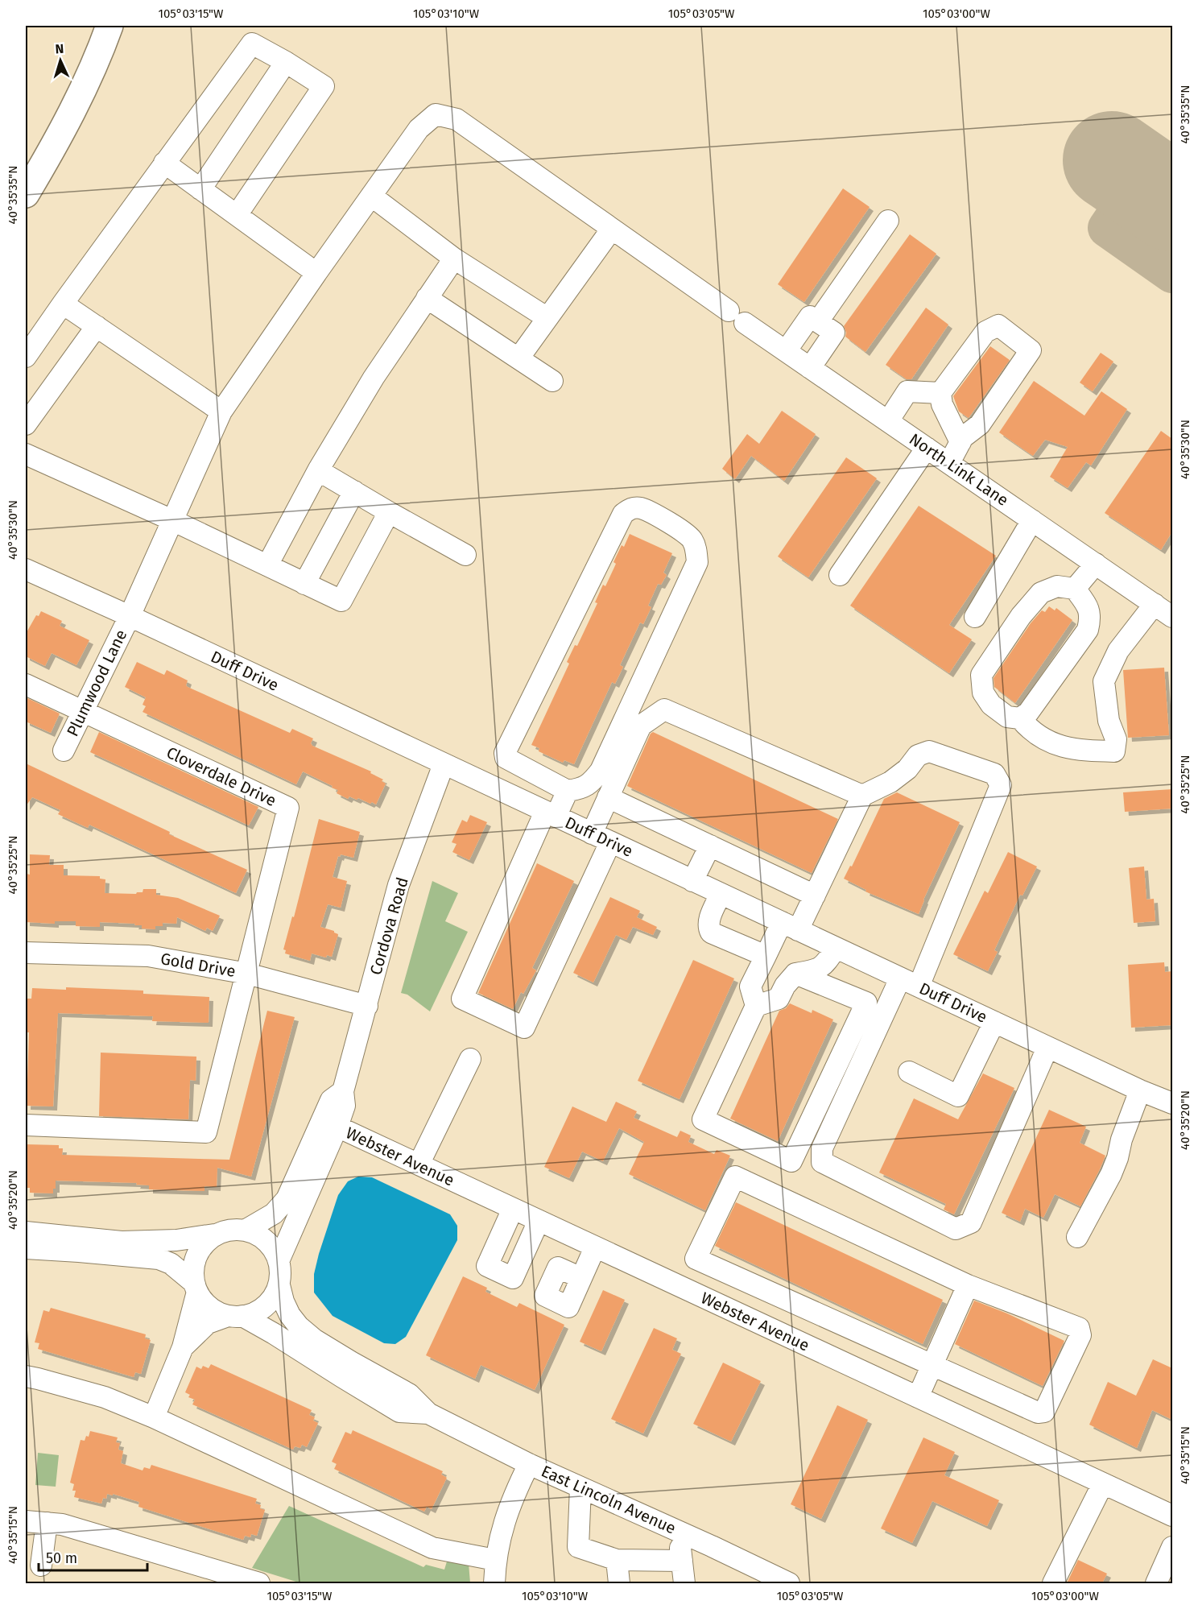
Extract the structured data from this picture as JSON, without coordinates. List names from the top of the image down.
{
  "streets": {
    "street": [
      "North Link Lane",
      "Duff Drive",
      "Plumwood Lane",
      "Cloverdale Drive",
      "Cordova Road",
      "Gold Drive",
      "Webster Avenue",
      "East Lincoln Avenue"
    ]
  },
  "crossings": [
    ["North Link Lane", "Plumwood Lane"],
    ["Duff Drive", "Plumwood Lane"],
    ["Duff Drive", "Cordova Road"],
    ["Plumwood Lane", "Cloverdale Drive"],
    ["Cloverdale Drive", "Gold Drive"],
    ["Cordova Road", "Gold Drive"],
    ["Cordova Road", "Webster Avenue"],
    ["Cordova Road", "East Lincoln Avenue"]
  ],
  "scale_bar": "50 m",
  "north": "top",
  "coordinates": [
    "105°03'15\"W",
    "105°03'10\"W",
    "105°03'05\"W",
    "105°03'00\"W",
    "40°35'35\"N",
    "40°35'30\"N",
    "40°35'25\"N",
    "40°35'20\"N",
    "40°35'15\"N"
  ]
}
